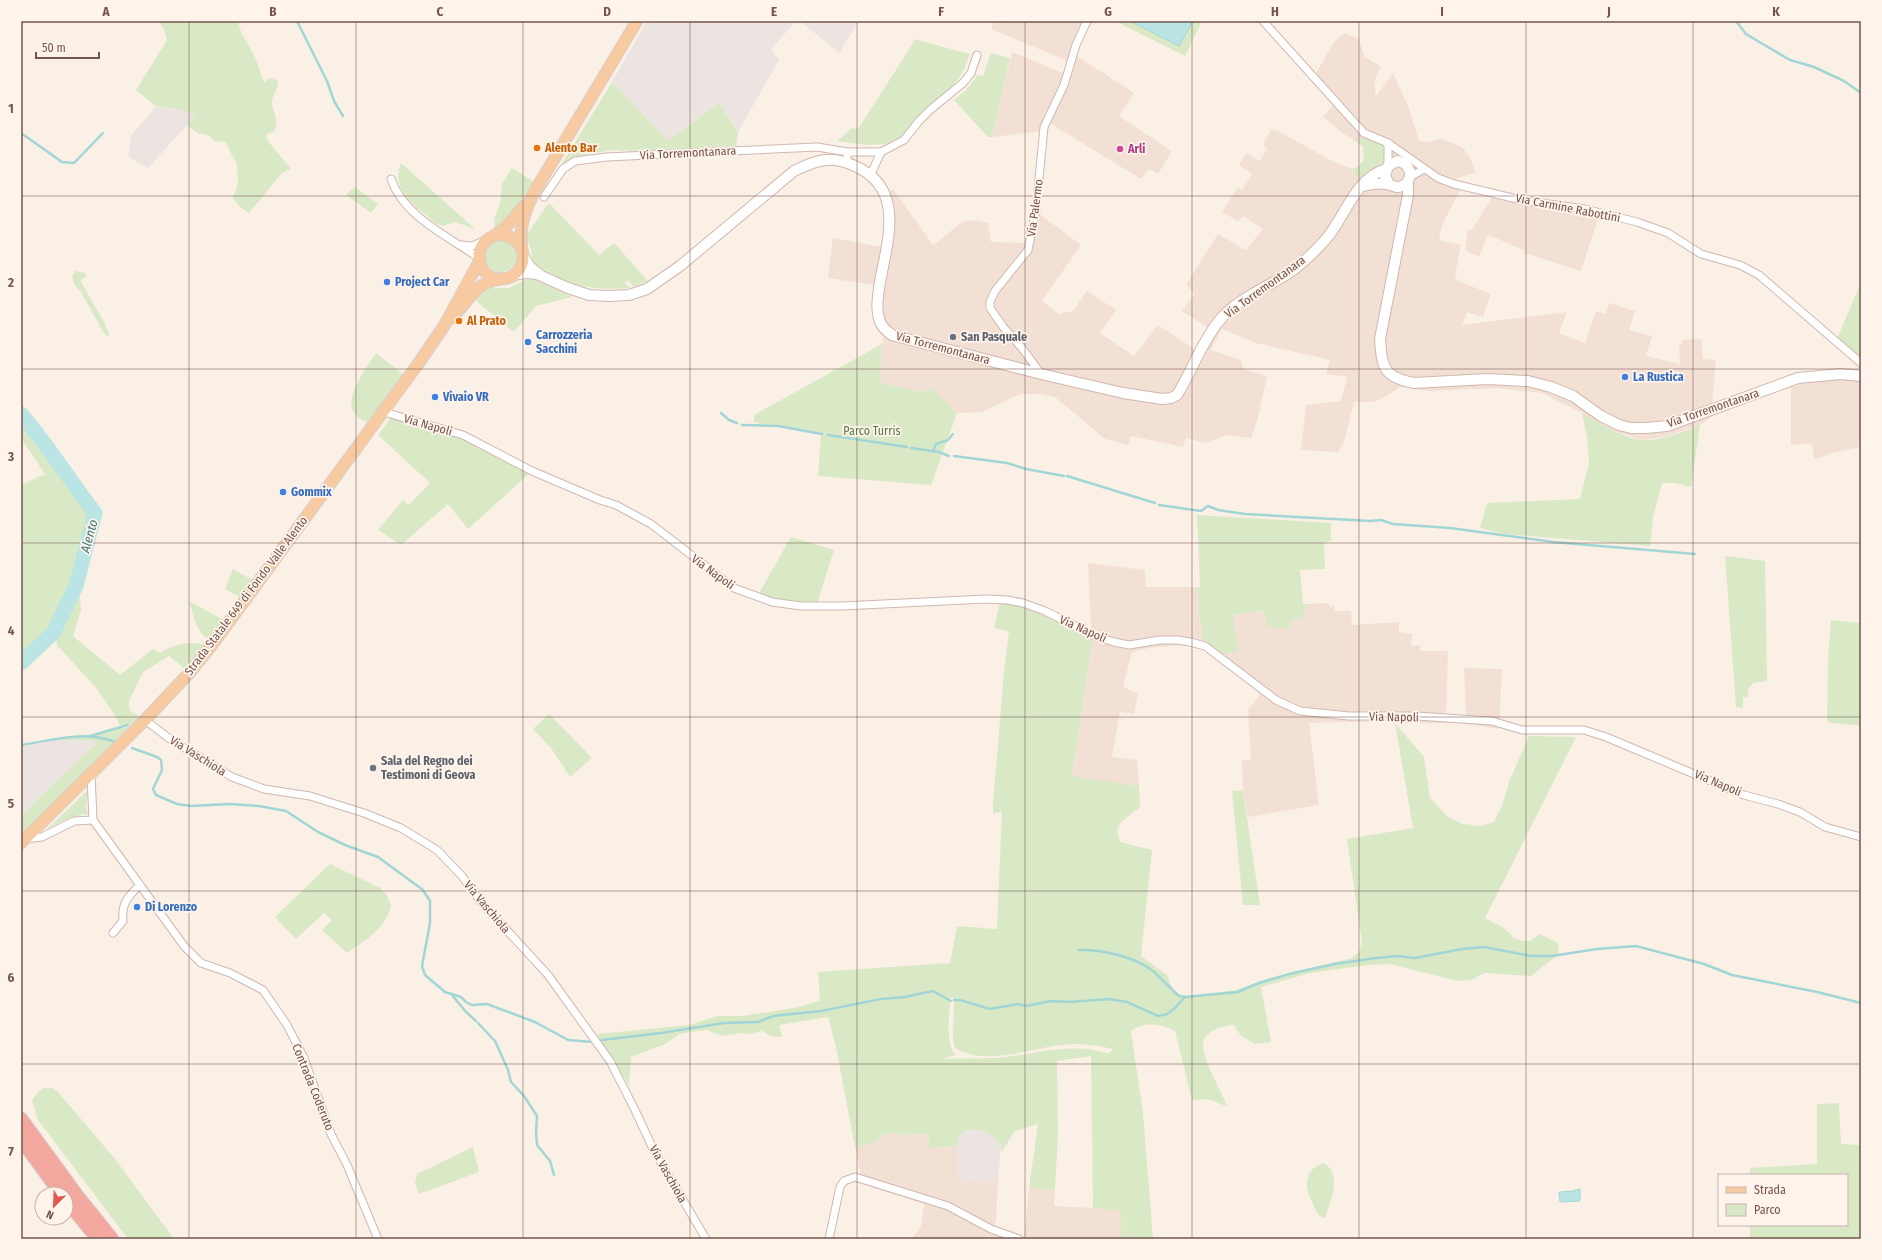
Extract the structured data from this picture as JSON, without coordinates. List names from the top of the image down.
{
  "streets": {
    "main road": ["Strada Statale 649 di Fondo Valle Alento"],
    "street": [
      "Via Torremontanara",
      "Via Palermo",
      "Via Carmine Rabottini",
      "Via Napoli",
      "Via Vaschiola",
      "Contrada Coderuto"
    ]
  },
  "crossings": [
    ["Via Torremontanara", "Via Palermo"],
    ["Via Torremontanara", "Strada Statale 649 di Fondo Valle Alento"],
    ["Via Napoli", "Strada Statale 649 di Fondo Valle Alento"],
    ["Strada Statale 649 di Fondo Valle Alento", "Via Vaschiola"]
  ],
  "water": ["Alento"],
  "parks": ["Parco Turris"],
  "places": [
    "Alento Bar",
    "Arli",
    "Project Car",
    "Al Prato",
    "San Pasquale",
    "Carrozzeria Sacchini",
    "La Rustica",
    "Vivaio VR",
    "Gommix",
    "Sala del Regno dei Testimoni di Geova",
    "Di Lorenzo"
  ],
  "legend": ["Strada", "Parco"],
  "scale_bar": "50 m",
  "north": "bottom left",
  "grid": {
    "columns": [
      "A",
      "B",
      "C",
      "D",
      "E",
      "F",
      "G",
      "H",
      "I",
      "J",
      "K"
    ],
    "rows": [
      "1",
      "2",
      "3",
      "4",
      "5",
      "6",
      "7"
    ]
  }
}
